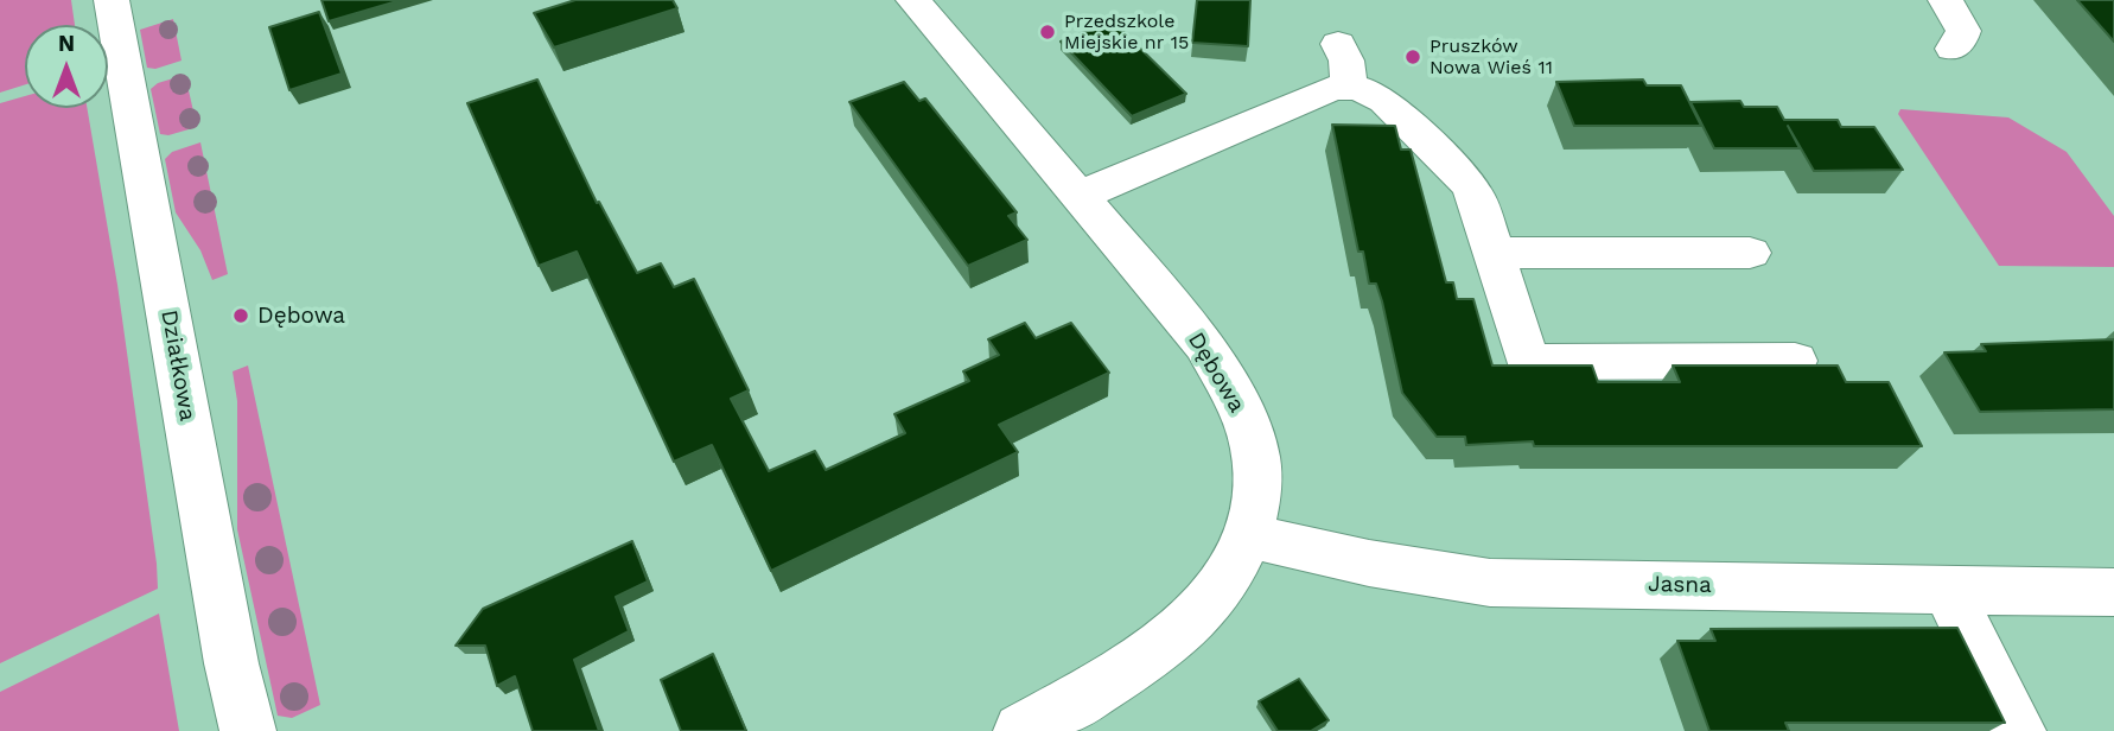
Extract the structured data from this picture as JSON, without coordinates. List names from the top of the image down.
{
  "streets": {
    "street": ["Działkowa", "Dębowa", "Jasna"]
  },
  "crossings": [
    ["Dębowa", "Jasna"]
  ],
  "places": ["Przedszkole Miejskie nr 15", "Pruszków Nowa Wieś 11", "Dębowa"],
  "north": "top"
}
